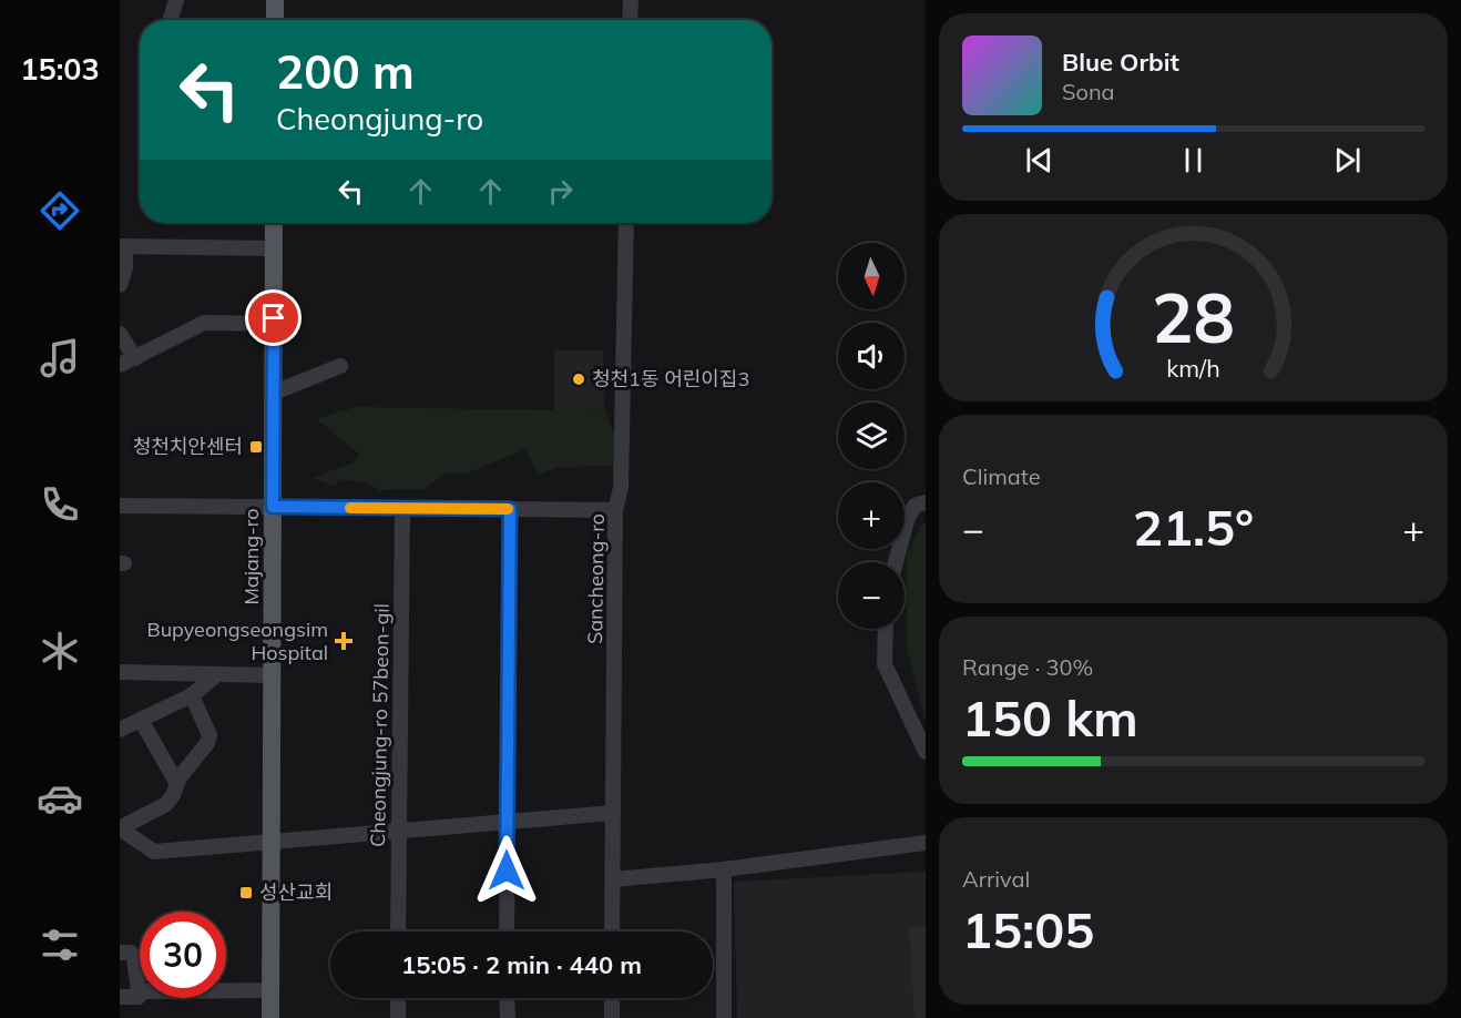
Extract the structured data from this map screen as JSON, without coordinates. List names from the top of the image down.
{
  "streets": {
    "main road": ["Majang-ro"],
    "street": ["Sancheong-ro", "Cheongjung-ro 57beon-gil"]
  },
  "places": {
    "other": ["청천1동 어린이집3"],
    "transit": ["청천치안센터", "성산교회"],
    "health": ["Bupyeongseongsim Hospital"]
  },
  "north": "bottom",
  "page": {
    "tabs": "15:03",
    "turn": ["200 m", "Cheongjung-ro"],
    "song": ["Blue Orbit", "Sona"],
    "map_buttons": ["+", "−"],
    "tile": [
      "Climate",
      ["Range · 30%", "150 km"],
      ["Arrival", "15:05"]
    ],
    "heat": ["−", "21.5°", "+"],
    "limit": "30",
    "trip": "15:05 · 2 min · 440 m",
    "gauge": ["28", "km/h"]
  }
}
